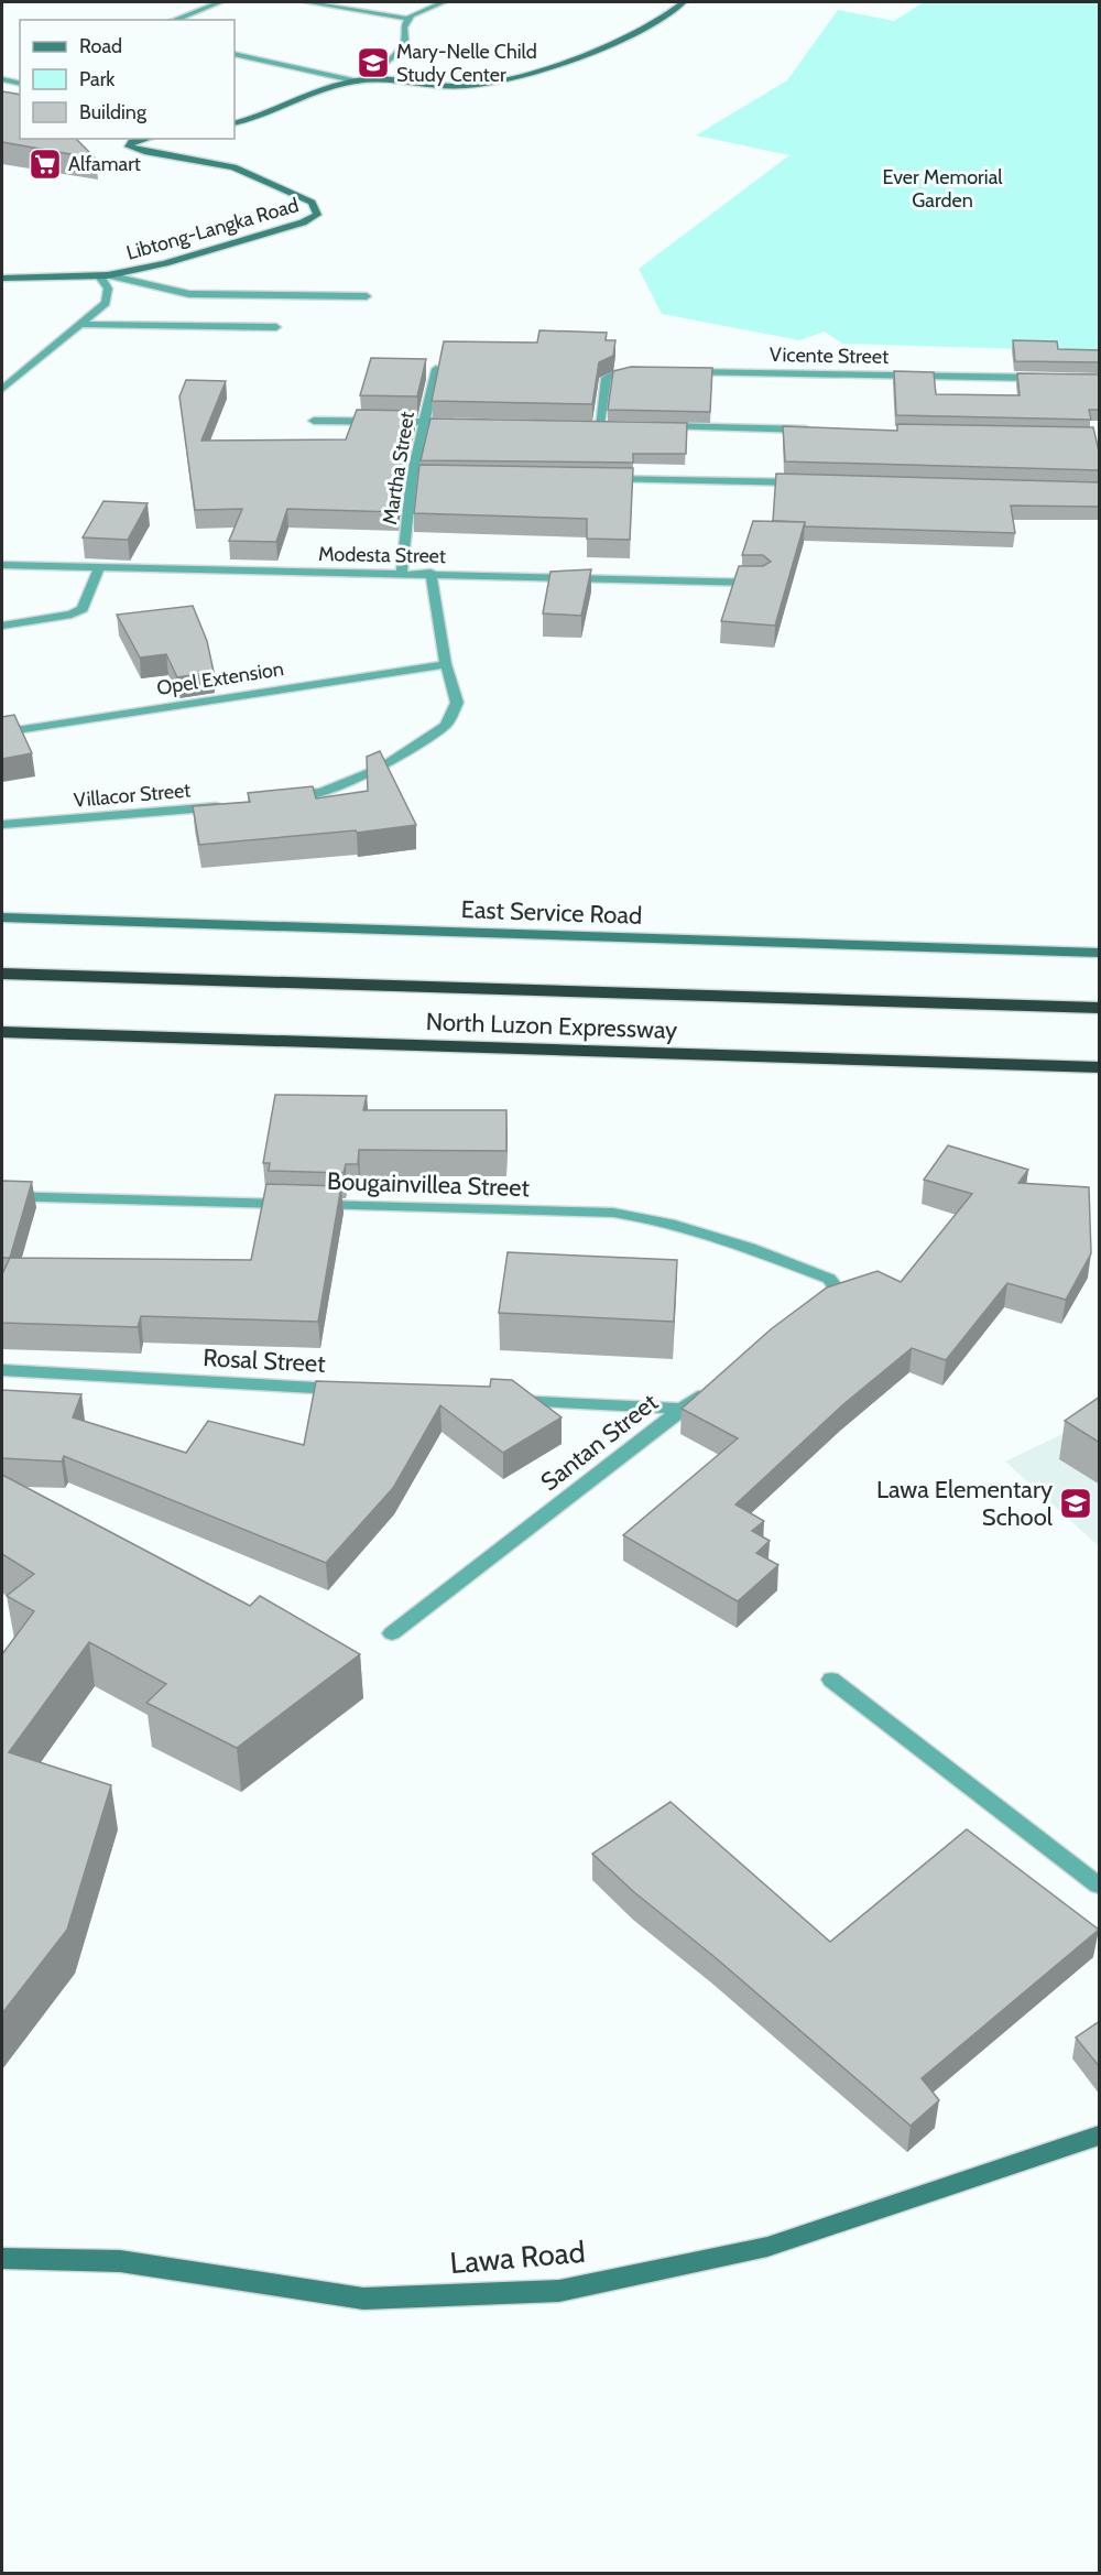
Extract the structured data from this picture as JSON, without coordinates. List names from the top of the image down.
{
  "streets": {
    "highway": ["North Luzon Expressway"],
    "main road": ["Libtong-Langka Road", "East Service Road", "Lawa Road"],
    "street": [
      "Vicente Street",
      "Martha Street",
      "Modesta Street",
      "Opel Extension",
      "Villacor Street",
      "Bougainvillea Street",
      "Rosal Street",
      "Santan Street"
    ]
  },
  "crossings": [
    ["Martha Street", "Modesta Street"]
  ],
  "parks": ["Ever Memorial Garden"],
  "places": {
    "school or university": ["Mary-Nelle Child Study Center", "Lawa Elementary School"],
    "supermarket": ["Alfamart"]
  },
  "legend": ["Road", "Park", "Building"]
}
